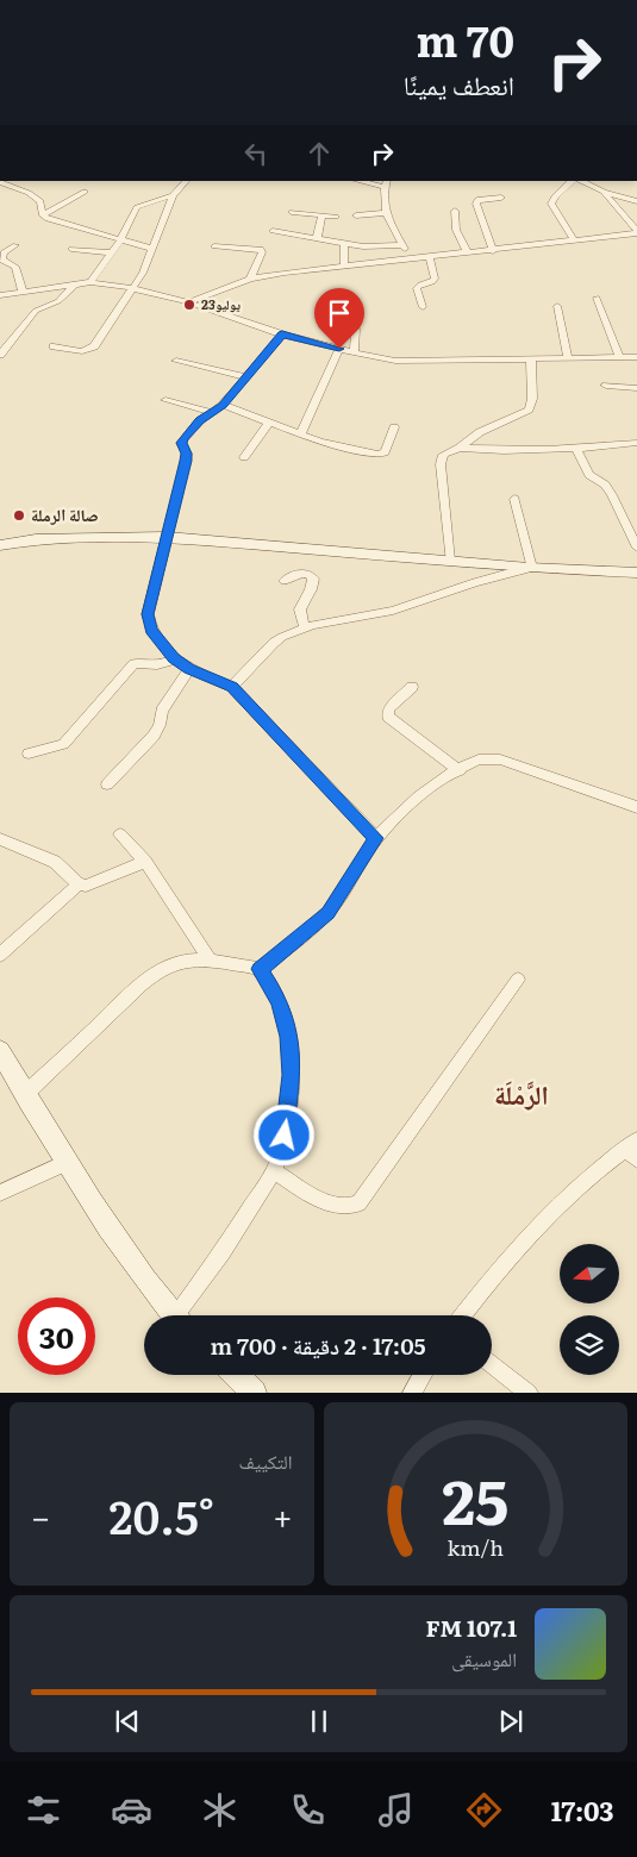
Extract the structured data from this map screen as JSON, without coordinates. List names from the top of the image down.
{
  "districts": ["الرَّمْلَة"],
  "places": ["23يوليو", "صالة الرملة"],
  "north": "left",
  "page": {
    "turn": ["70 m", "انعطف يمينًا"],
    "limit": "30",
    "trip": "17:05 · 2 دقيقة · 700 m",
    "tile": "التكييف",
    "heat": ["−", "20.5°", "+"],
    "song": ["107.1 FM", "الموسيقى"],
    "tabs": "17:03",
    "gauge": ["25", "km/h"]
  }
}
